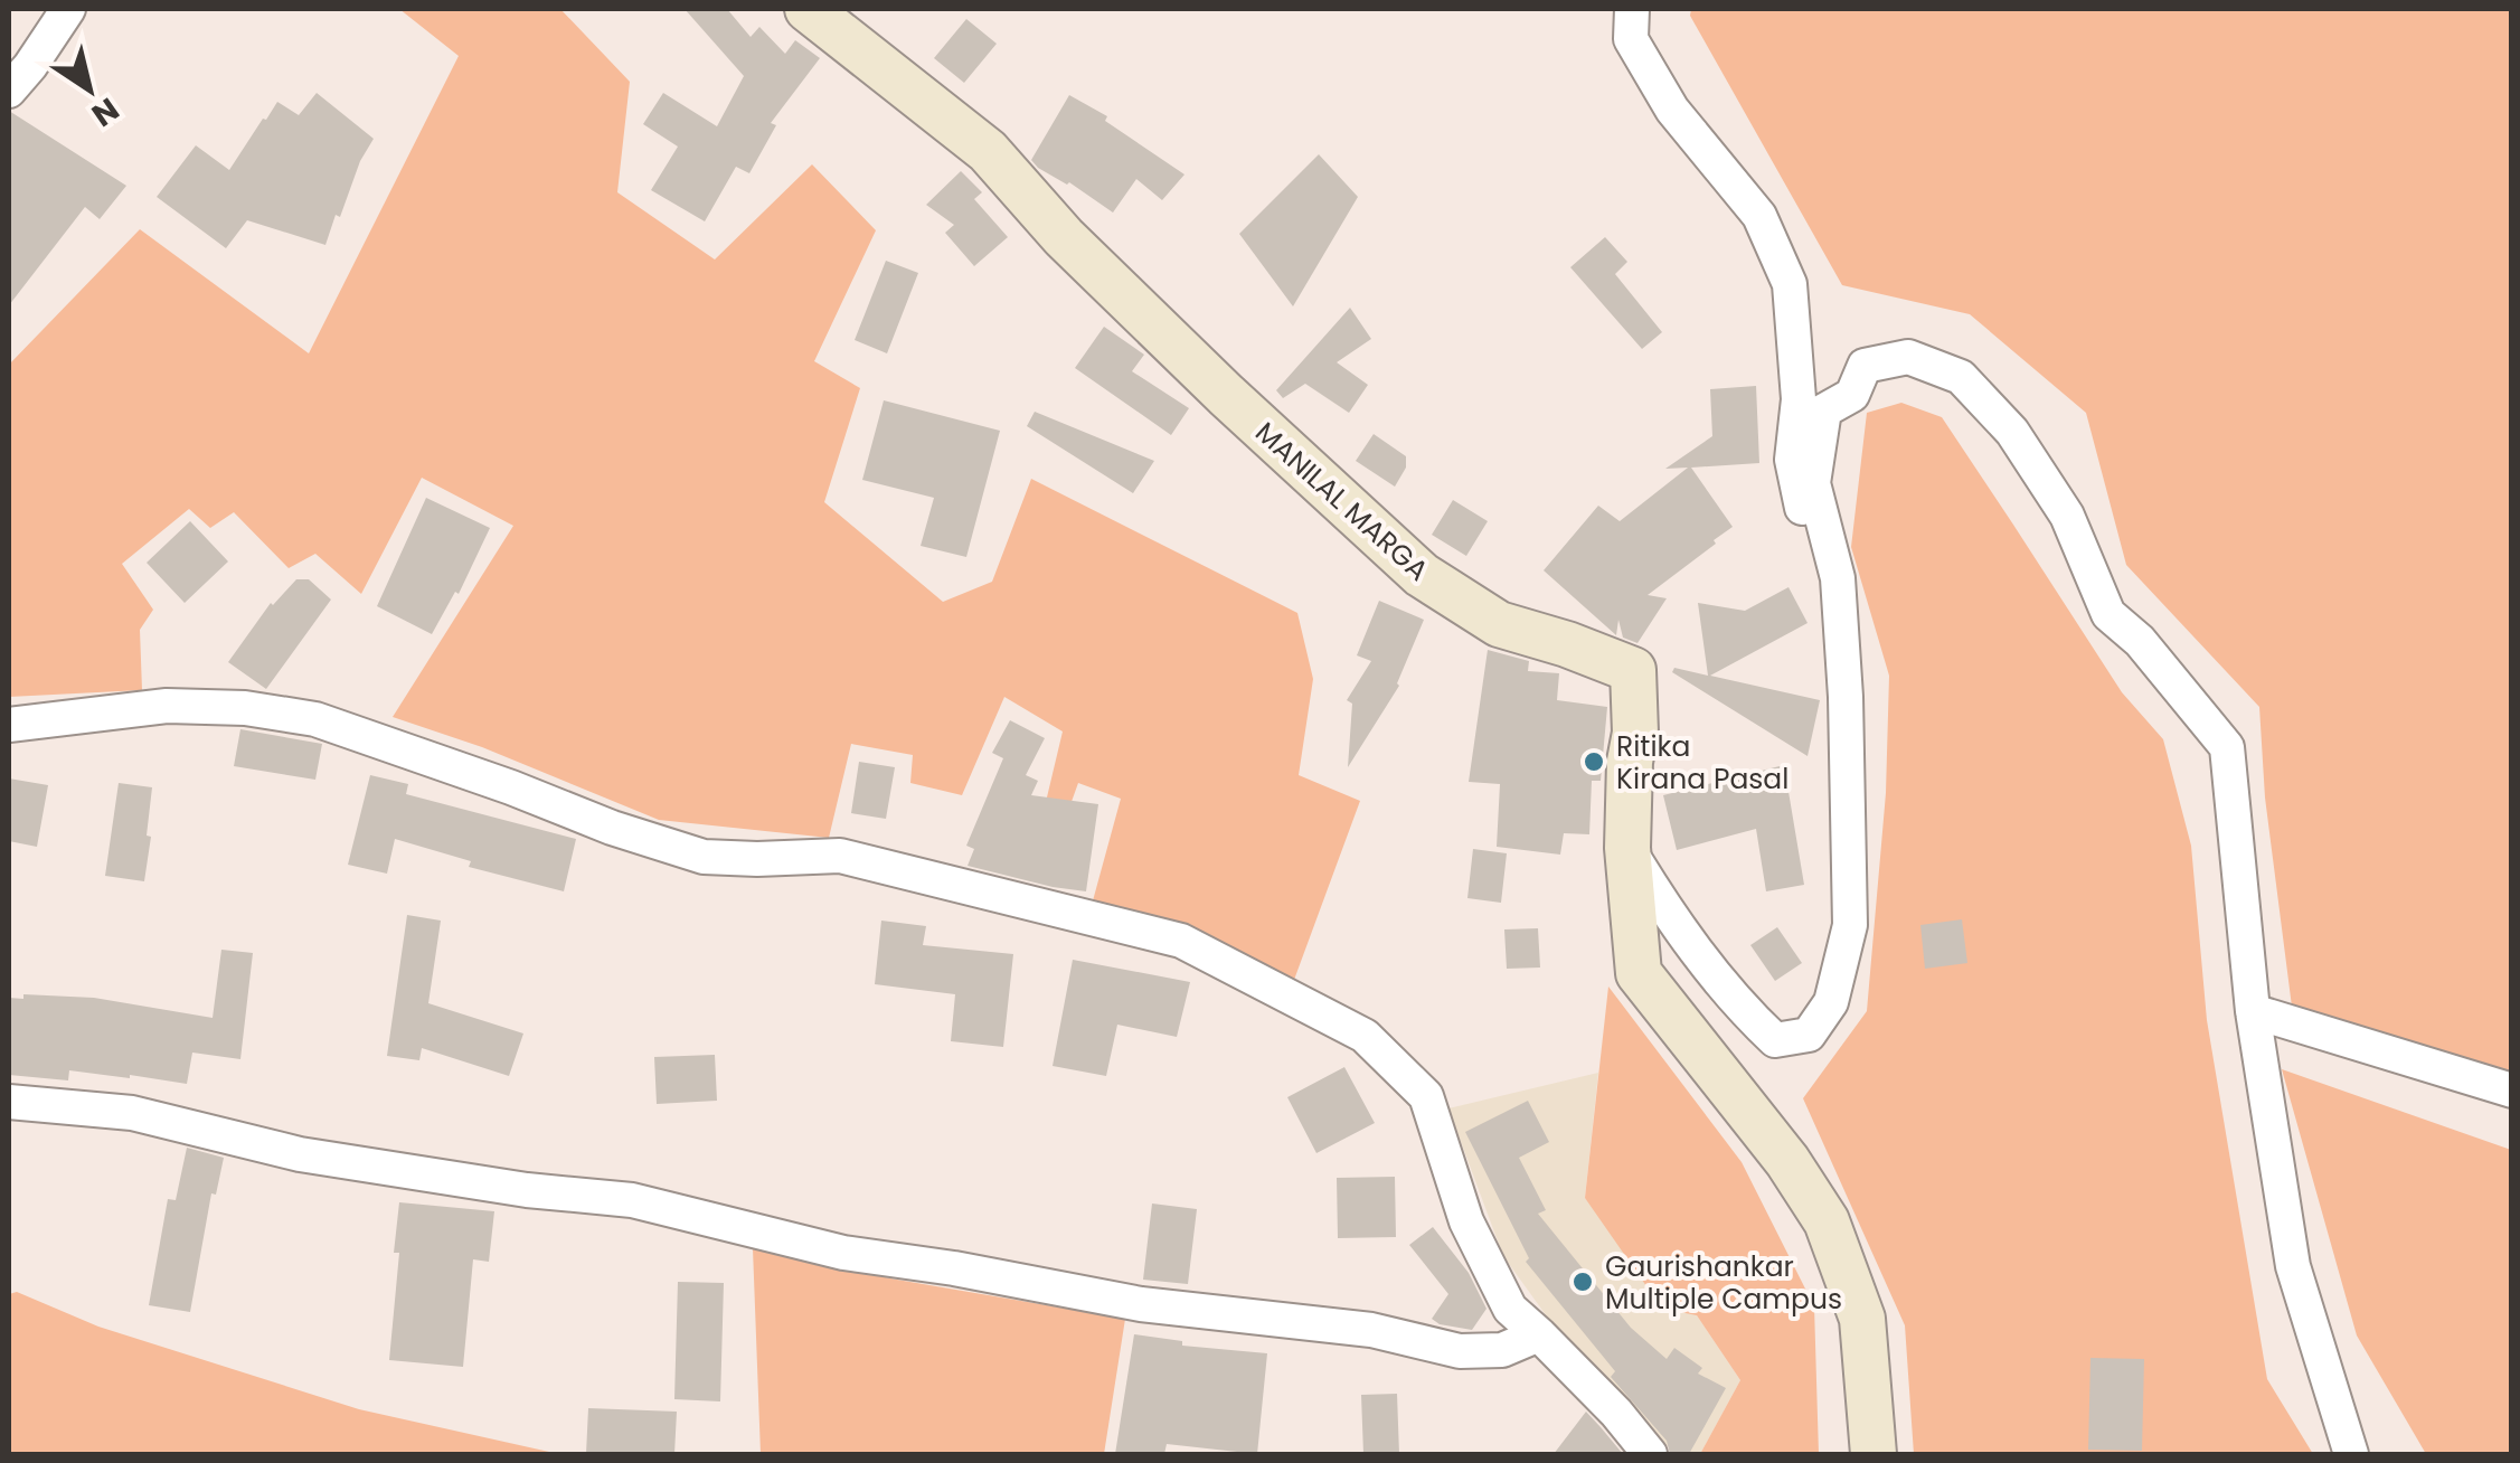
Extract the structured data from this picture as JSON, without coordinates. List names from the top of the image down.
{
  "streets": {
    "street": ["MANILAL MARGA"]
  },
  "places": ["Ritika Kirana Pasal", "Gaurishankar Multiple Campus"],
  "north": "bottom right"
}
